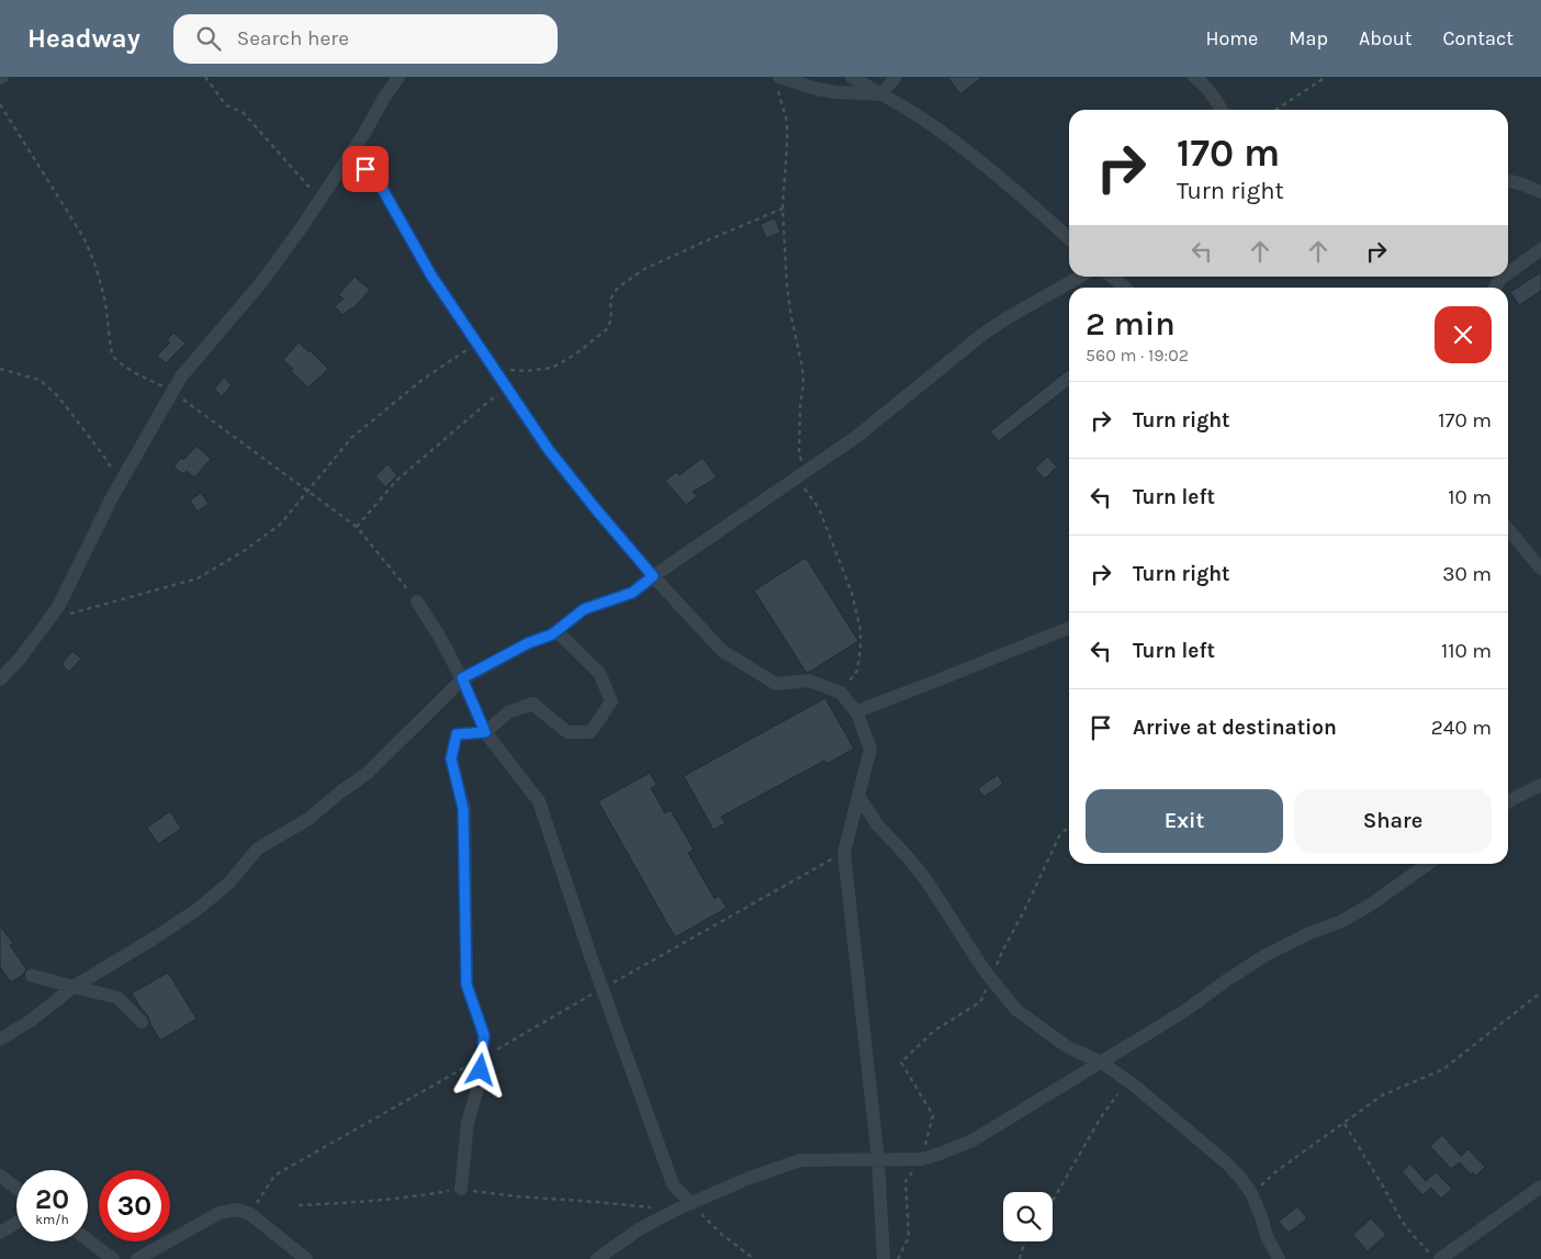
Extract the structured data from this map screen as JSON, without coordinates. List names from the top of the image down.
{
  "page": {
    "header": "Headway",
    "search": "Search here",
    "nav": [
      "Home",
      "Map",
      "About",
      "Contact"
    ],
    "turn": ["170 m", "Turn right"],
    "heading": ["2 min", "560 m · 19:02"],
    "list": [
      {
        "name": "Turn right",
        "value": "170 m"
      },
      {
        "name": "Turn left",
        "value": "10 m"
      },
      {
        "name": "Turn right",
        "value": "30 m"
      },
      {
        "name": "Turn left",
        "value": "110 m"
      },
      {
        "name": "Arrive at destination",
        "value": "240 m"
      }
    ],
    "buttons": ["Exit", "Share"],
    "speed": "20 km/h",
    "limit": "30"
  }
}
